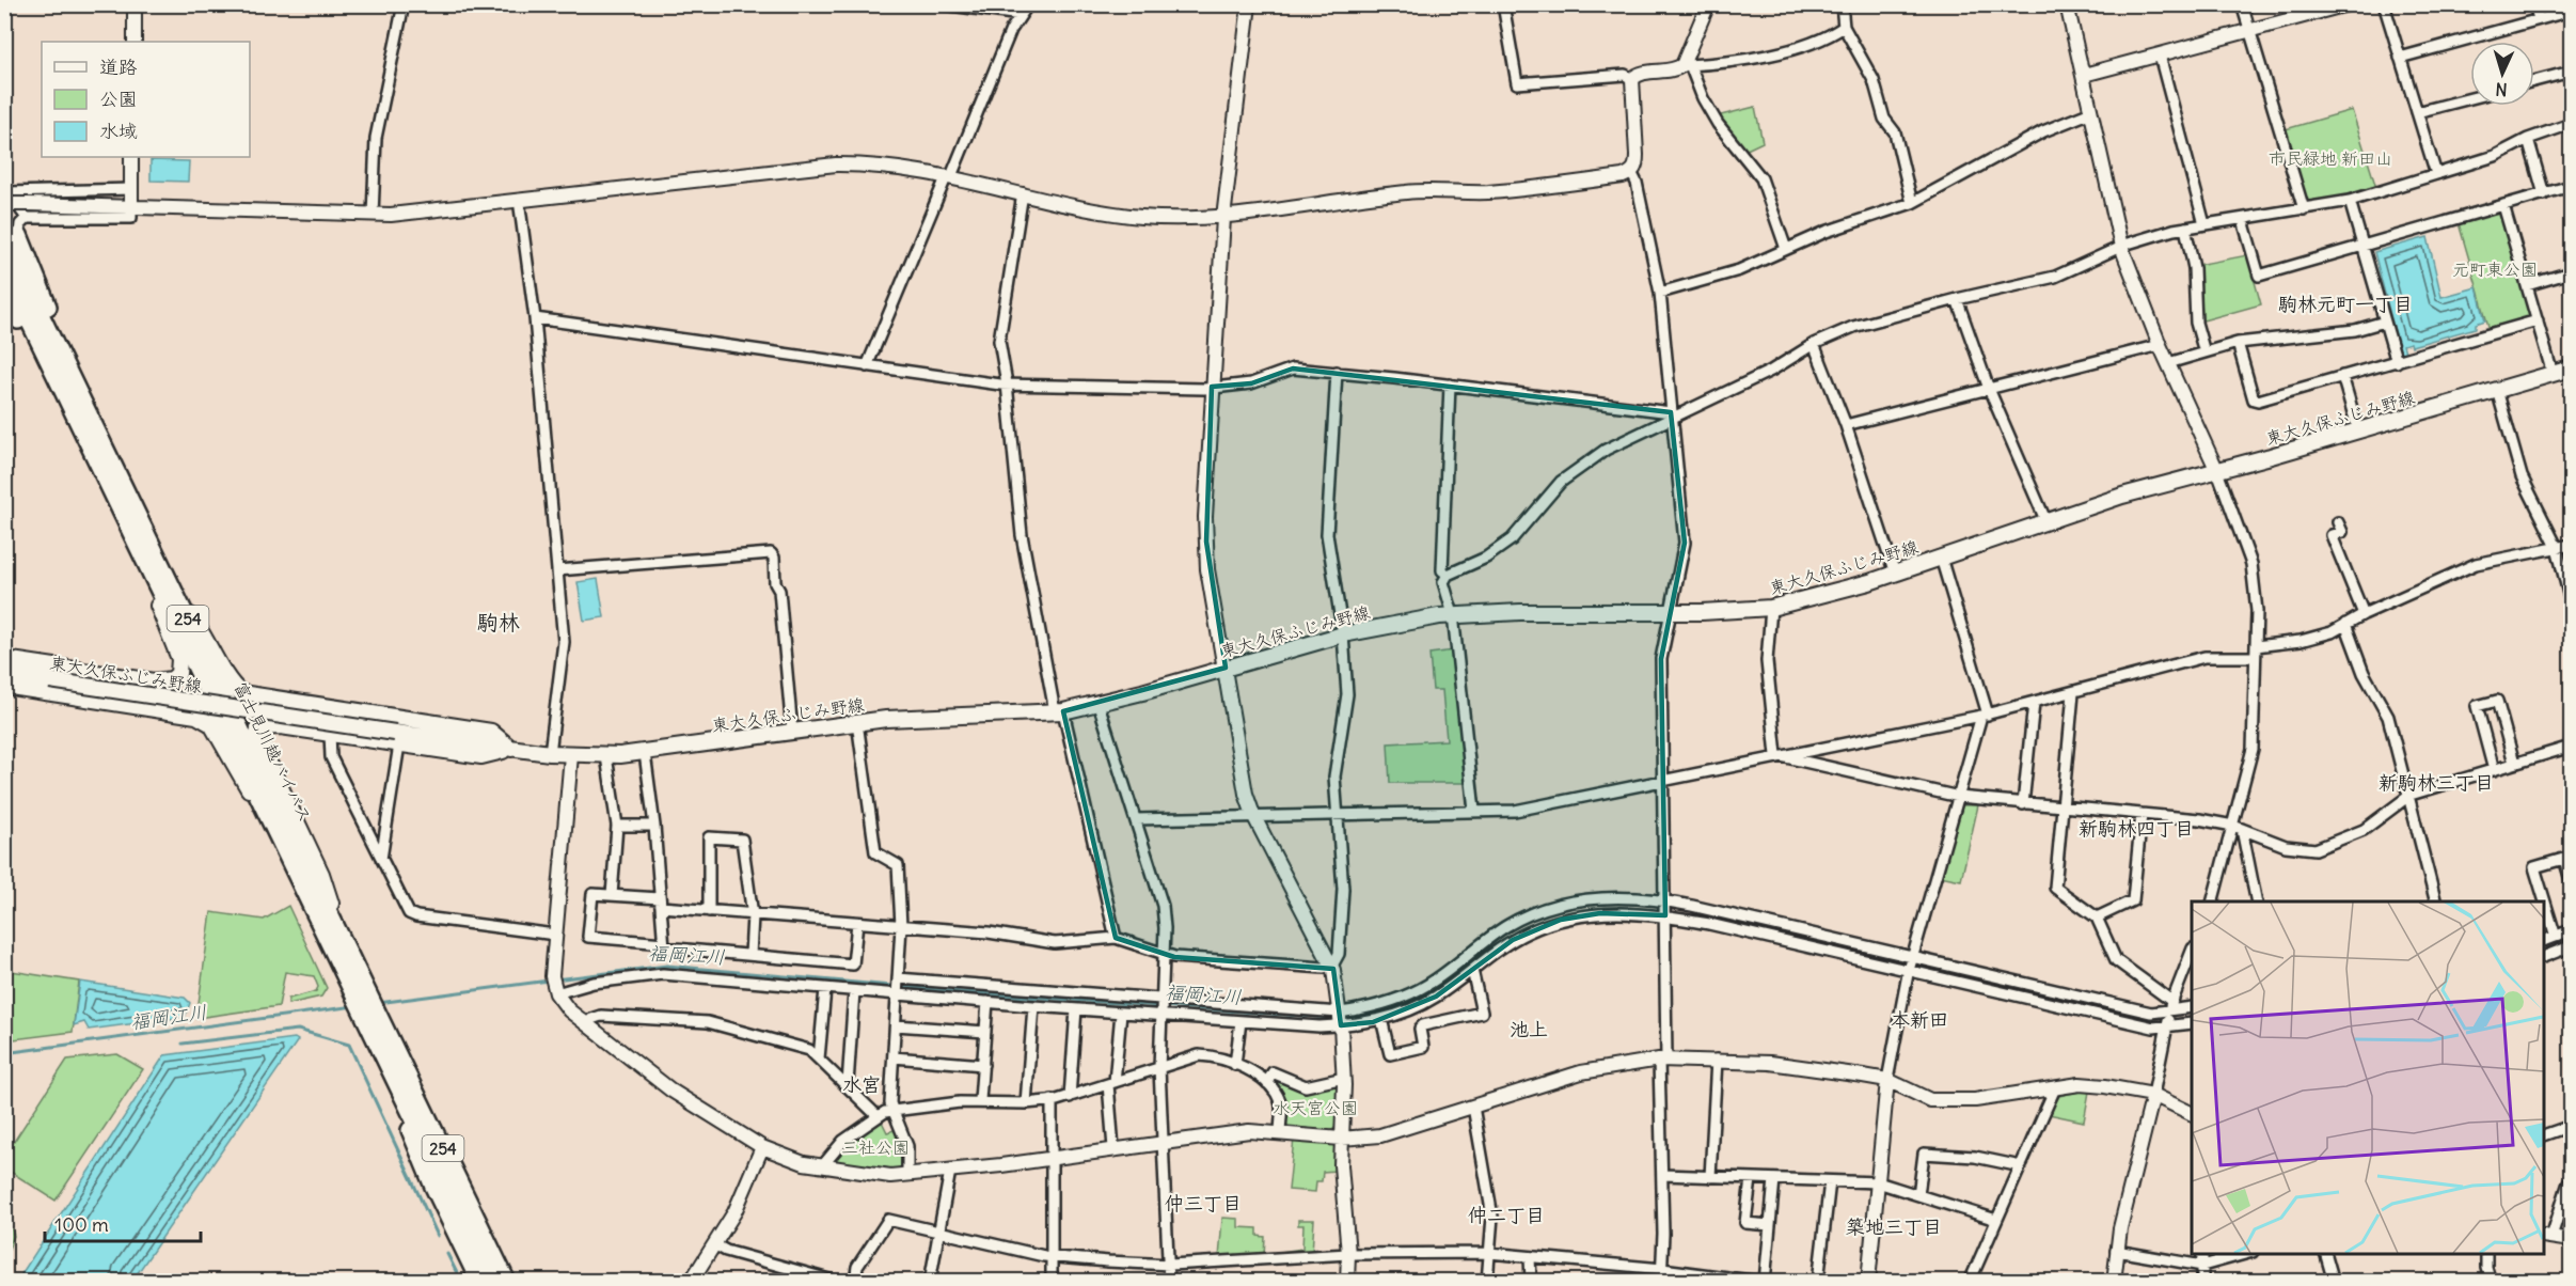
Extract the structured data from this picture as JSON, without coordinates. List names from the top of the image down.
{
  "streets": {
    "highway": ["254", "富士見川越バイパス"],
    "main road": ["東大久保ふじみ野線"]
  },
  "crossings": [
    ["254", "富士見川越バイパス"]
  ],
  "districts": [
    "駒林元町一丁目",
    "駒林",
    "新駒林三丁目",
    "新駒林四丁目",
    "本新田",
    "池上",
    "水宮",
    "仲三丁目",
    "仲二丁目",
    "築地三丁目"
  ],
  "water": ["福岡江川"],
  "parks": [
    "市民緑地 新田山",
    "元町東公園",
    "水天宮公園",
    "三社公園"
  ],
  "legend": ["道路", "公園", "水域"],
  "scale_bar": "100 m",
  "north": "bottom"
}
